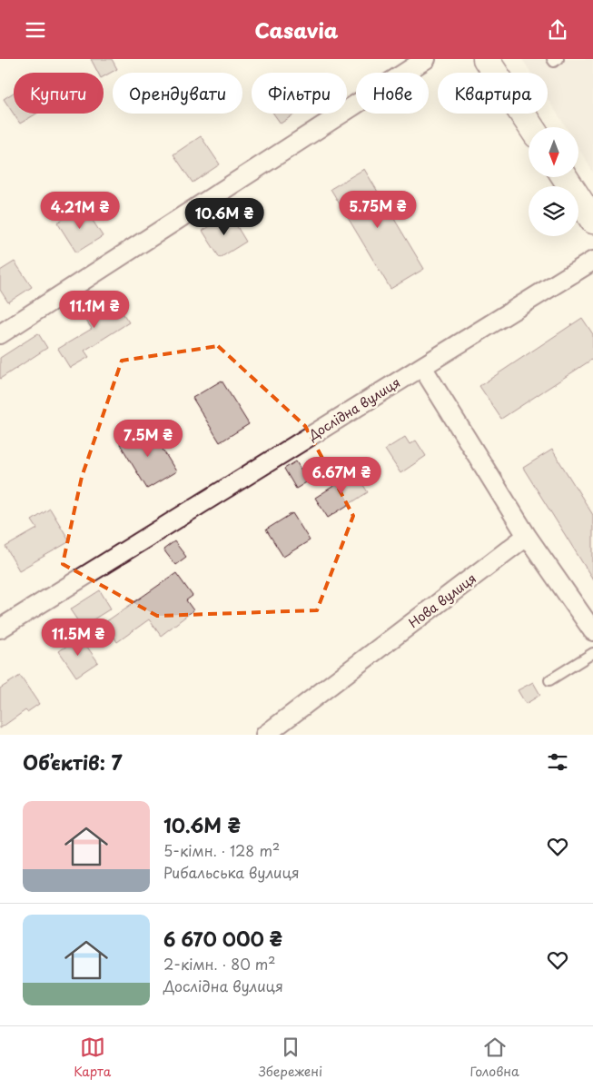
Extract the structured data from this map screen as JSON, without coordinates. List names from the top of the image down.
{
  "streets": {
    "street": ["Дослідна вулиця", "Нова вулиця"]
  },
  "north": "bottom",
  "page": {
    "header": "Casavia",
    "chip": [
      "Купити",
      "Орендувати",
      "Фільтри",
      "Нове",
      "Квартира"
    ],
    "price": [
      "5.75M ₴",
      "4.21M ₴",
      "10.6M ₴",
      "11.1M ₴",
      "7.5M ₴",
      "6.67M ₴",
      "11.5M ₴"
    ],
    "heading": "Об’єктів: 7",
    "list": [
      {
        "name": "10.6M ₴",
        "note": "5-кімн. · 128 m² · Рибальська вулиця"
      },
      {
        "name": "6 670 000 ₴",
        "note": "2-кімн. · 80 m² · Дослідна вулиця"
      }
    ],
    "tabs": ["Карта", "Збережені", "Головна"]
  }
}
